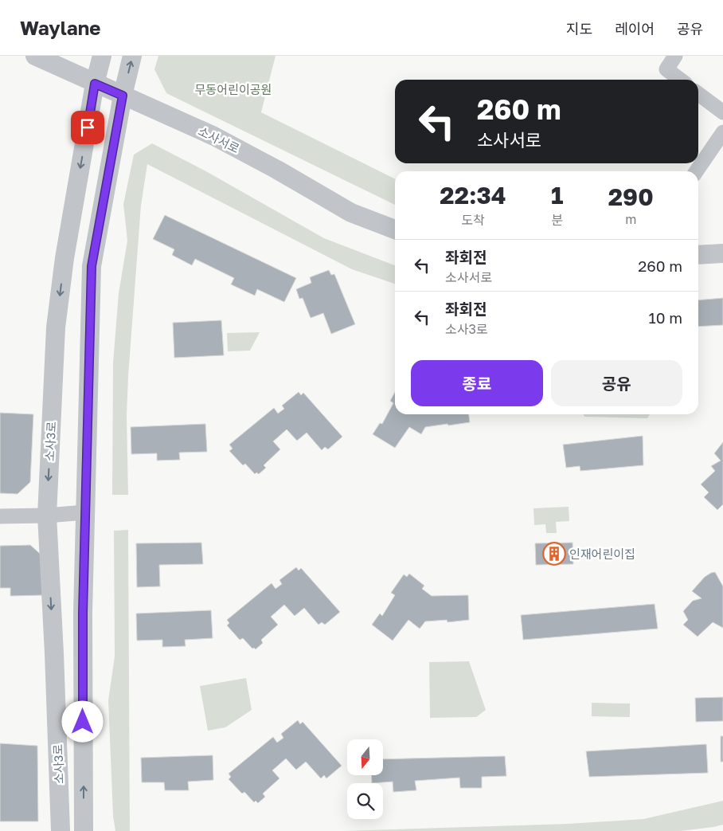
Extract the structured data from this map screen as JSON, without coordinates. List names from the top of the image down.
{
  "streets": {
    "street": ["소사서로", "소사3로"]
  },
  "crossings": [
    ["소사서로", "소사3로"]
  ],
  "parks": ["무동어린이공원"],
  "places": {
    "building": ["인재어린이집"]
  },
  "north": "bottom",
  "page": {
    "header": "Waylane",
    "nav": ["지도", "레이어", "공유"],
    "turn": ["260 m", "소사서로"],
    "eta": [
      "22:34",
      "도착",
      "1",
      "분",
      "290",
      "m"
    ],
    "list": [
      {
        "name": "좌회전",
        "note": "소사서로",
        "value": "260 m"
      },
      {
        "name": "좌회전",
        "note": "소사3로",
        "value": "10 m"
      }
    ],
    "buttons": ["종료", "공유"]
  }
}
